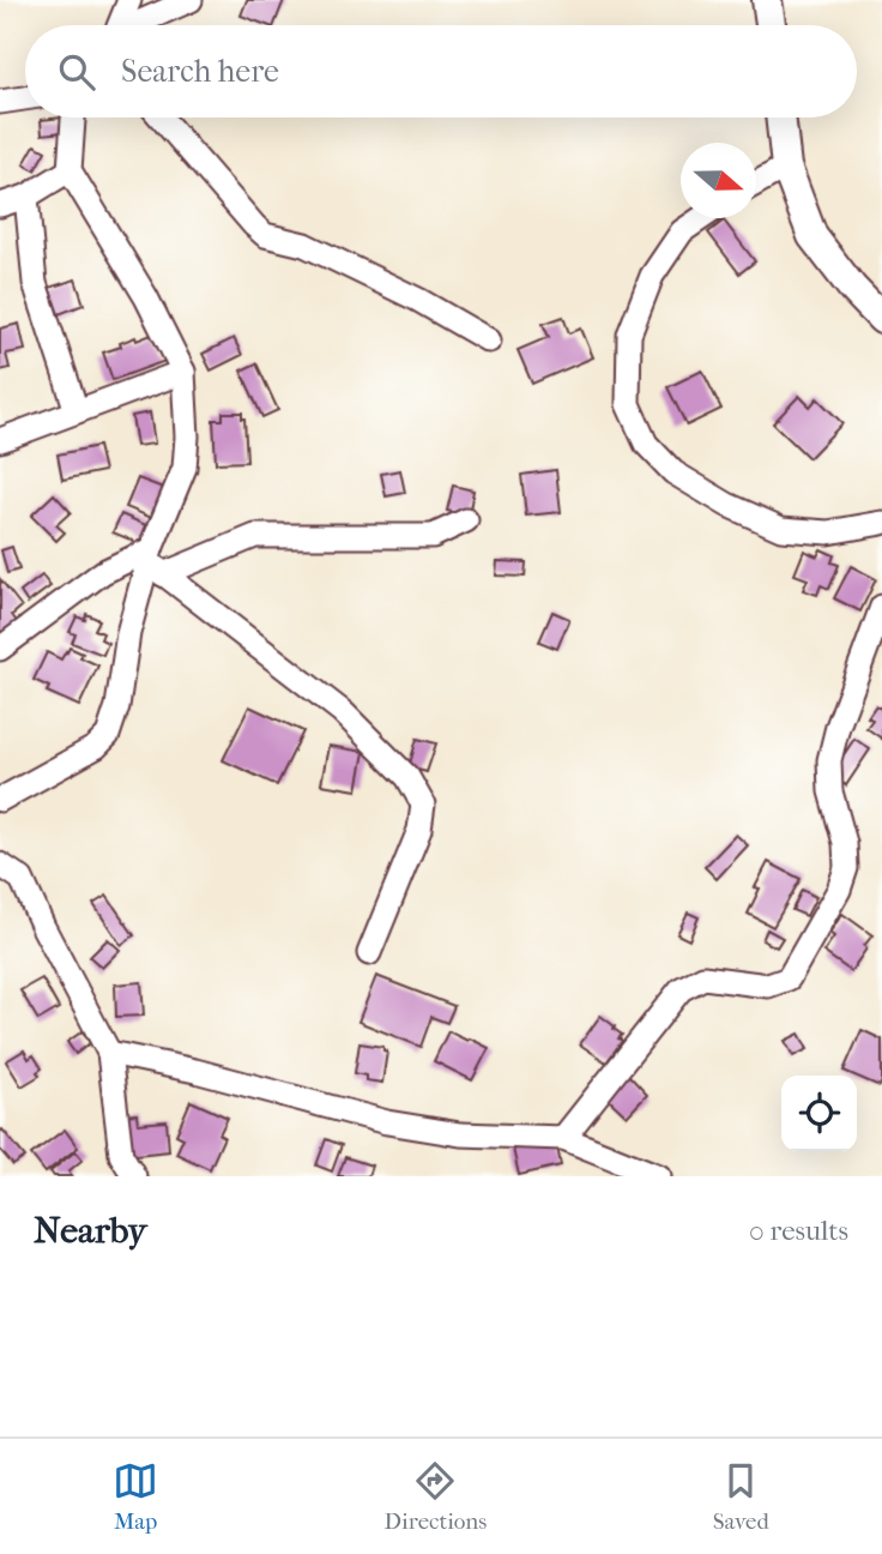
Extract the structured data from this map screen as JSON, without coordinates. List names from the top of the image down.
{
  "north": "right",
  "page": {
    "search": "Search here",
    "heading": ["Nearby", "0 results"],
    "nav": ["Map", "Directions", "Saved"]
  }
}
